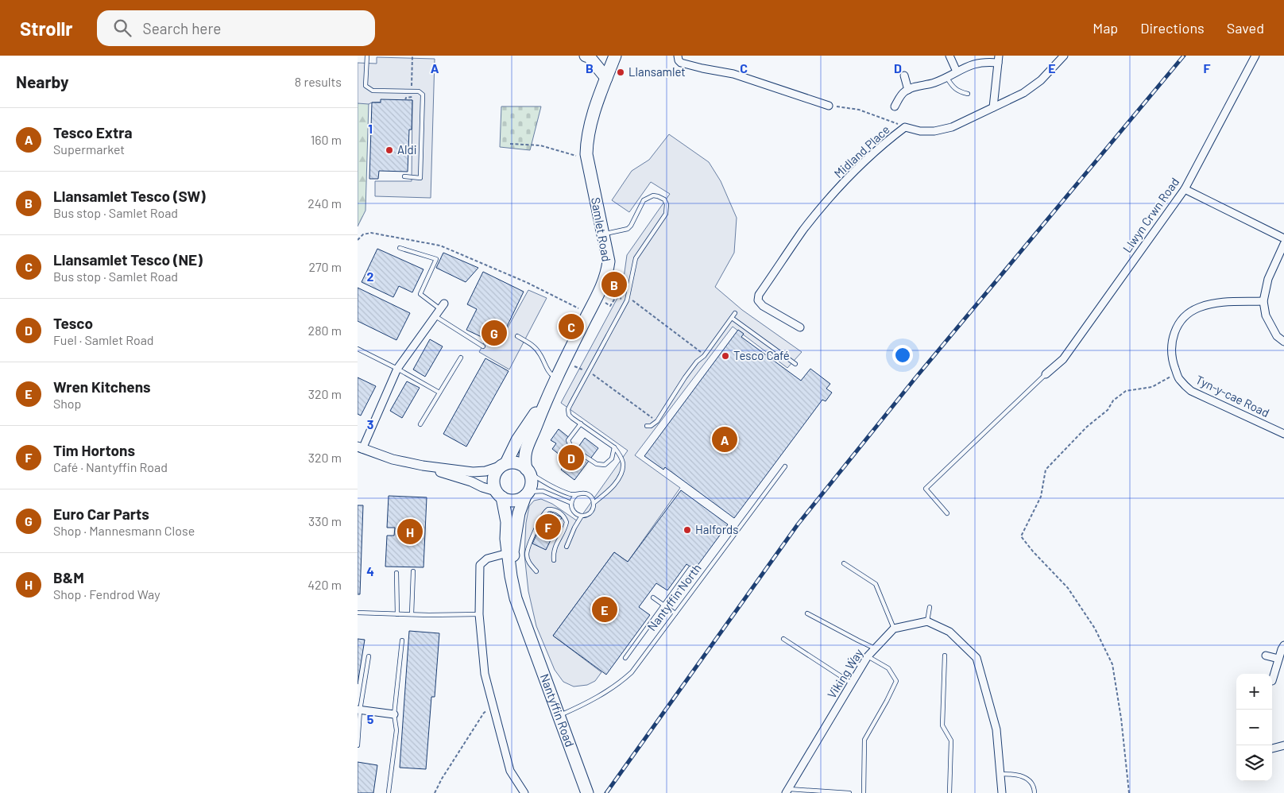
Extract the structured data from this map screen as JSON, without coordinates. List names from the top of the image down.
{
  "streets": {
    "main road": ["Samlet Road", "Nantyffin Road"],
    "street": [
      "Midland Place",
      "Llwyn Crwn Road",
      "Tyn-y-cae Road",
      "Viking Way"
    ],
    "lane": ["Nantyffin North"]
  },
  "crossings": [
    ["Samlet Road", "Nantyffin Road"],
    ["Nantyffin North", "Nantyffin Road"]
  ],
  "places": [
    "Llansamlet",
    "Aldi",
    "Tesco Café",
    "Halfords"
  ],
  "page": {
    "header": "Strollr",
    "search": "Search here",
    "nav": ["Map", "Directions", "Saved"],
    "heading": ["Nearby", "8 results"],
    "list": [
      {
        "mark": "A",
        "name": "Tesco Extra",
        "note": "Supermarket",
        "value": "160 m"
      },
      {
        "mark": "B",
        "name": "Llansamlet Tesco (SW)",
        "note": "Bus stop · Samlet Road",
        "value": "240 m"
      },
      {
        "mark": "C",
        "name": "Llansamlet Tesco (NE)",
        "note": "Bus stop · Samlet Road",
        "value": "270 m"
      },
      {
        "mark": "D",
        "name": "Tesco",
        "note": "Fuel · Samlet Road",
        "value": "280 m"
      },
      {
        "mark": "E",
        "name": "Wren Kitchens",
        "note": "Shop",
        "value": "320 m"
      },
      {
        "mark": "F",
        "name": "Tim Hortons",
        "note": "Café · Nantyffin Road",
        "value": "320 m"
      },
      {
        "mark": "G",
        "name": "Euro Car Parts",
        "note": "Shop · Mannesmann Close",
        "value": "330 m"
      },
      {
        "mark": "H",
        "name": "B&M",
        "note": "Shop · Fendrod Way",
        "value": "420 m"
      }
    ],
    "pins": [
      "B",
      "C",
      "G",
      "A",
      "D",
      "F",
      "H",
      "E"
    ],
    "map_buttons": ["+", "−"]
  },
  "grid": {
    "columns": [
      "A",
      "B",
      "C",
      "D",
      "E",
      "F"
    ],
    "rows": [
      "1",
      "2",
      "3",
      "4",
      "5"
    ]
  }
}
